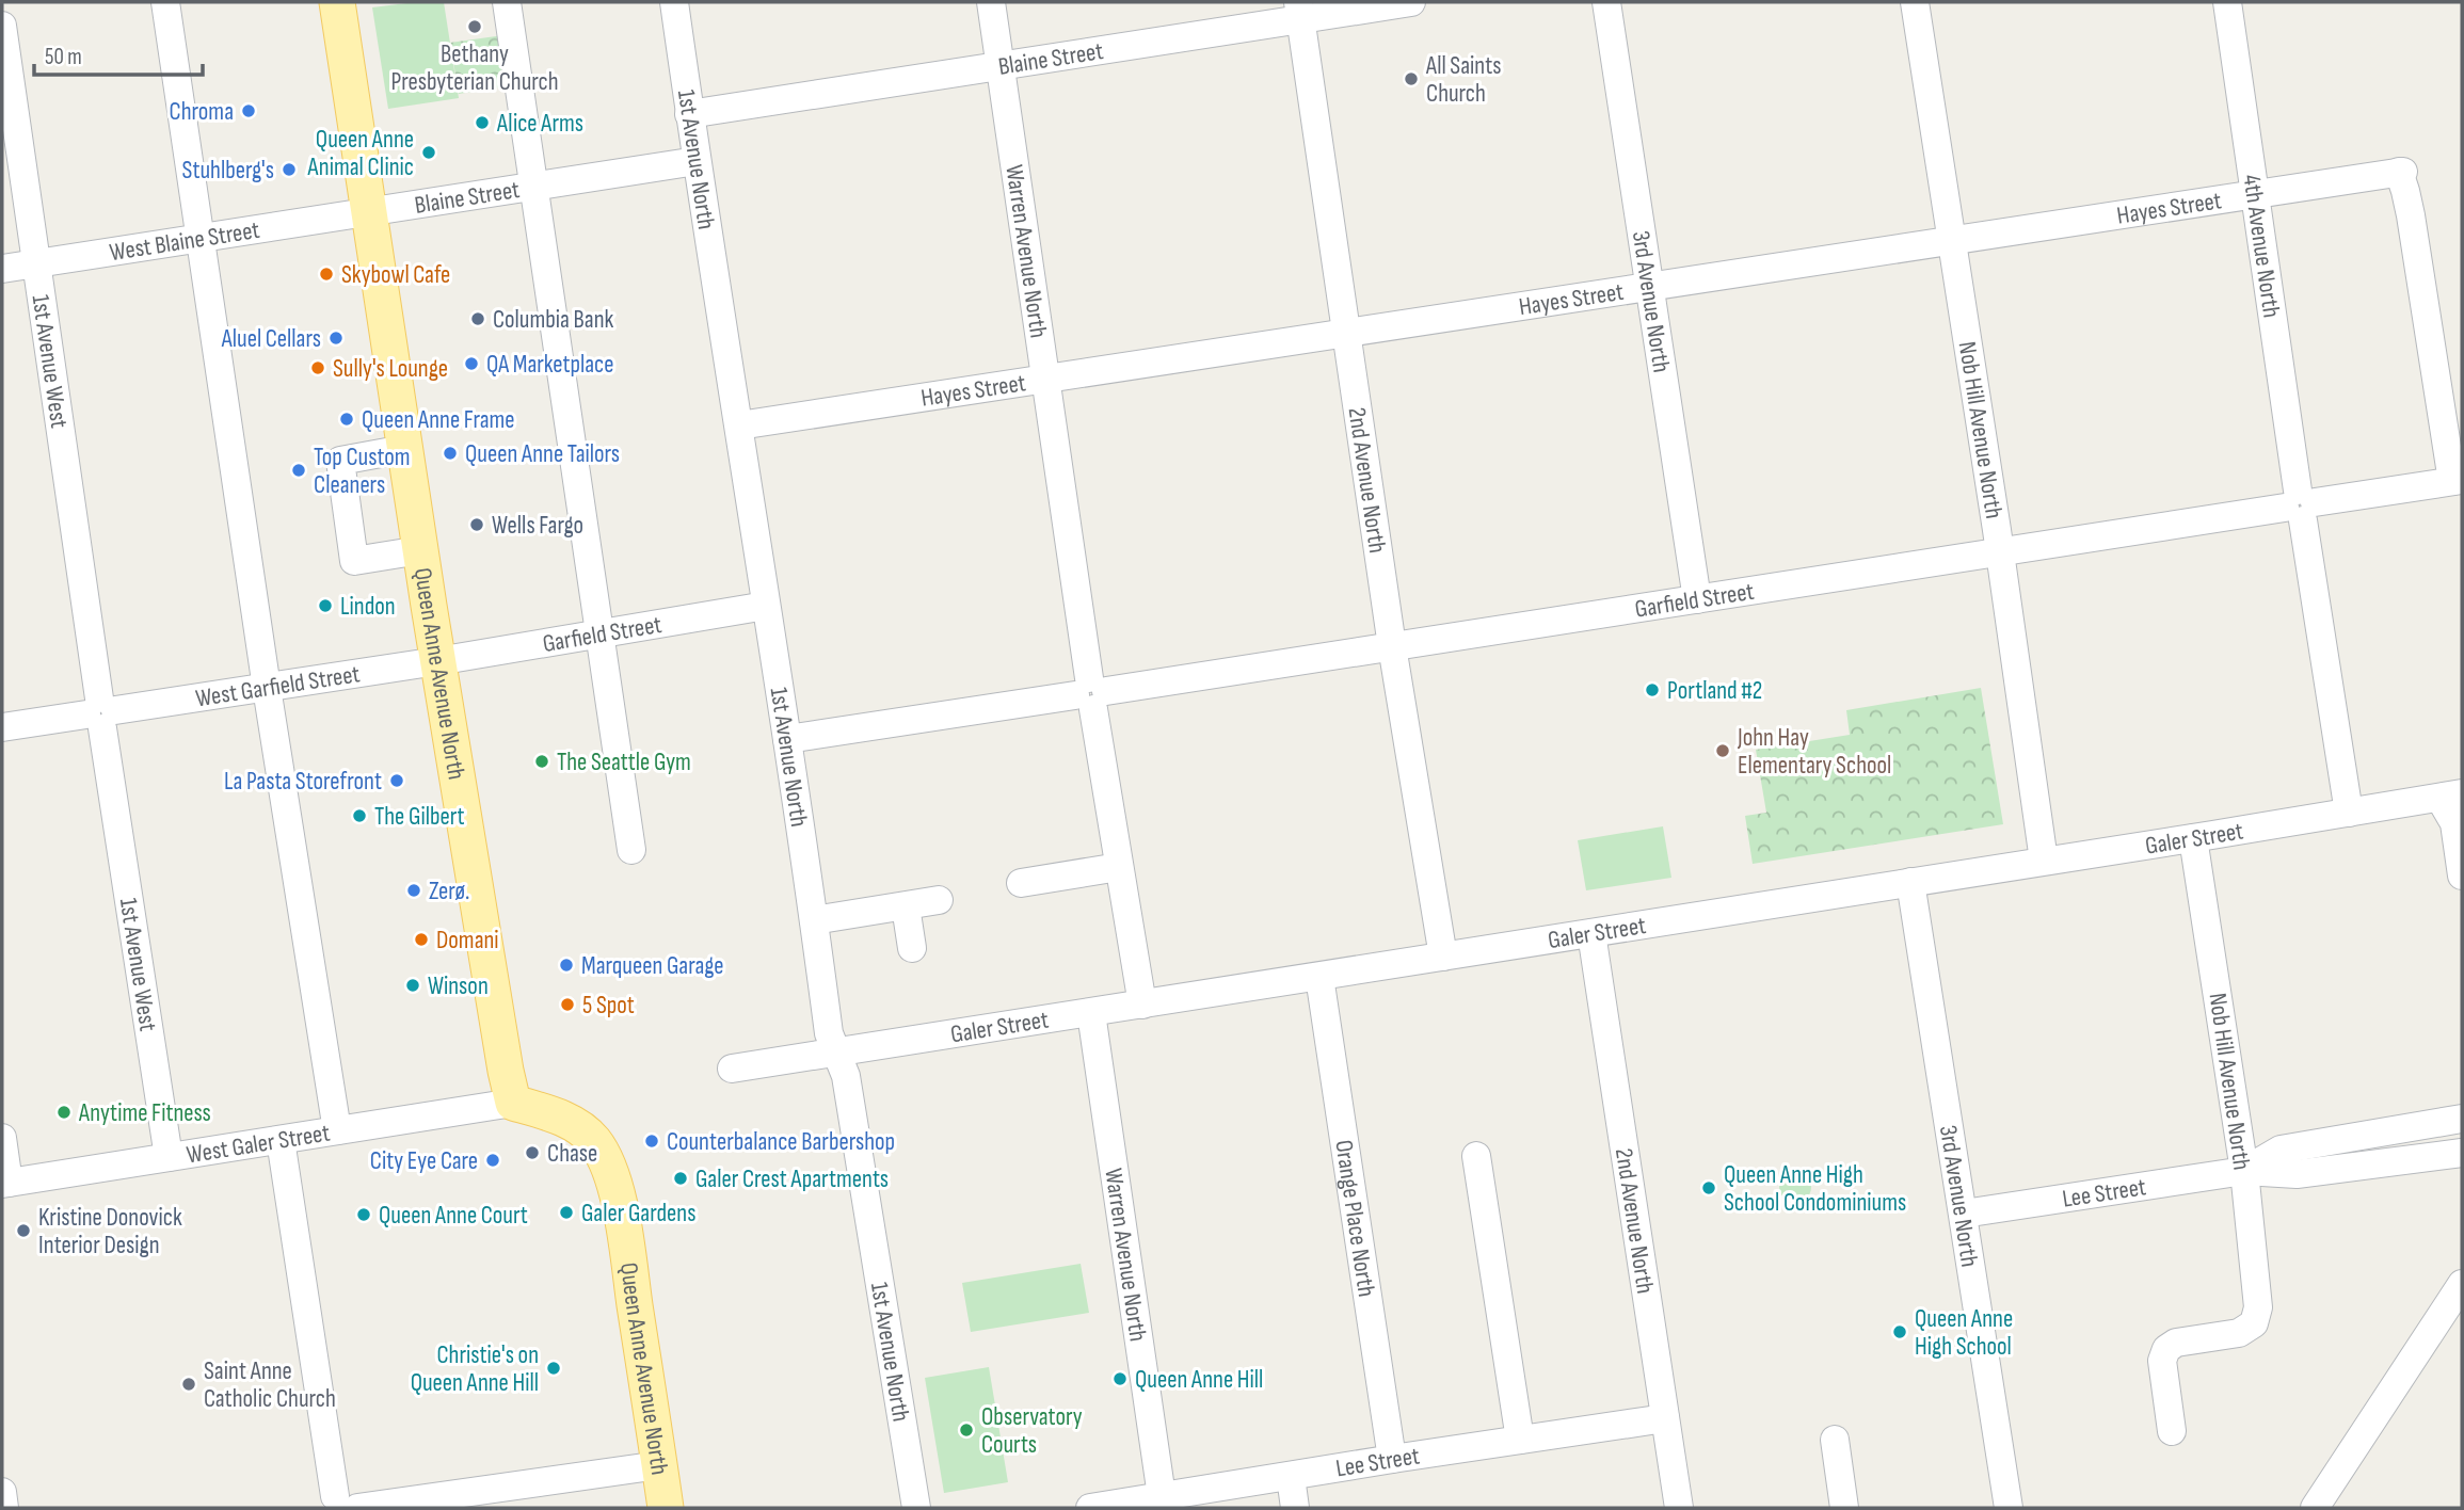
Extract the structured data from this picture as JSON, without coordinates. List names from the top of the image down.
{
  "streets": {
    "main road": ["Queen Anne Avenue North"],
    "street": [
      "Blaine Street",
      "1st Avenue North",
      "Hayes Street",
      "West Blaine Street",
      "4th Avenue North",
      "Warren Avenue North",
      "3rd Avenue North",
      "1st Avenue West",
      "Nob Hill Avenue North",
      "2nd Avenue North",
      "Garfield Street",
      "West Garfield Street",
      "Galer Street",
      "West Galer Street",
      "Lee Street",
      "Orange Place North"
    ]
  },
  "crossings": [
    ["Blaine Street", "1st Avenue North"],
    ["Blaine Street", "West Blaine Street"],
    ["Blaine Street", "Warren Avenue North"],
    ["Blaine Street", "2nd Avenue North"],
    ["Blaine Street", "Queen Anne Avenue North"],
    ["1st Avenue North", "Hayes Street"],
    ["1st Avenue North", "Garfield Street"],
    ["1st Avenue North", "Galer Street"],
    ["Hayes Street", "4th Avenue North"],
    ["Hayes Street", "Warren Avenue North"],
    ["Hayes Street", "3rd Avenue North"],
    ["Hayes Street", "Nob Hill Avenue North"],
    ["Hayes Street", "2nd Avenue North"],
    ["Hayes Street", "Garfield Street"],
    ["West Blaine Street", "1st Avenue West"],
    ["West Blaine Street", "Queen Anne Avenue North"],
    ["4th Avenue North", "Garfield Street"],
    ["4th Avenue North", "Galer Street"],
    ["Warren Avenue North", "Garfield Street"],
    ["Warren Avenue North", "Galer Street"],
    ["Warren Avenue North", "Lee Street"],
    ["3rd Avenue North", "Garfield Street"],
    ["3rd Avenue North", "Galer Street"],
    ["3rd Avenue North", "Lee Street"],
    ["1st Avenue West", "West Garfield Street"],
    ["1st Avenue West", "West Galer Street"],
    ["Nob Hill Avenue North", "Garfield Street"],
    ["Nob Hill Avenue North", "Galer Street"],
    ["Nob Hill Avenue North", "Lee Street"],
    ["2nd Avenue North", "Garfield Street"],
    ["2nd Avenue North", "Galer Street"],
    ["2nd Avenue North", "Lee Street"],
    ["Garfield Street", "Queen Anne Avenue North"],
    ["Garfield Street", "West Garfield Street"],
    ["Queen Anne Avenue North", "West Garfield Street"],
    ["Queen Anne Avenue North", "West Galer Street"],
    ["Galer Street", "Orange Place North"],
    ["Lee Street", "Orange Place North"]
  ],
  "places": [
    "Bethany Presbyterian Church",
    "All Saints Church",
    "Chroma",
    "Alice Arms",
    "Queen Anne Animal Clinic",
    "Stuhlberg's",
    "Skybowl Cafe",
    "Columbia Bank",
    "Aluel Cellars",
    "QA Marketplace",
    "Sully's Lounge",
    "Queen Anne Frame",
    "Queen Anne Tailors",
    "Top Custom Cleaners",
    "Wells Fargo",
    "Lindon",
    "Portland #2",
    "John Hay Elementary School",
    "The Seattle Gym",
    "La Pasta Storefront",
    "The Gilbert",
    "Zerø.",
    "Domani",
    "Marqueen Garage",
    "Winson",
    "5 Spot",
    "Anytime Fitness",
    "Counterbalance Barbershop",
    "Chase",
    "City Eye Care",
    "Galer Crest Apartments",
    "Queen Anne High School Condominiums",
    "Galer Gardens",
    "Queen Anne Court",
    "Kristine Donovick Interior Design",
    "Queen Anne High School",
    "Christie's on Queen Anne Hill",
    "Queen Anne Hill",
    "Saint Anne Catholic Church",
    "Observatory Courts"
  ],
  "scale_bar": "50 m"
}
